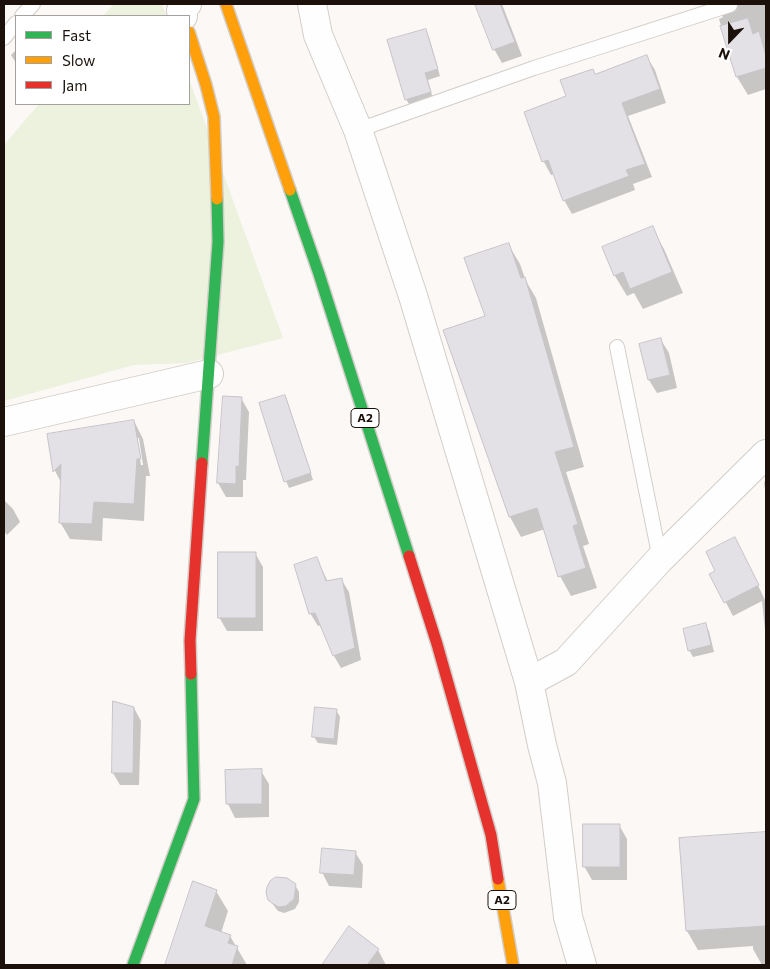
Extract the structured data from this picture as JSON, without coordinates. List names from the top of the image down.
{
  "streets": {
    "main road": ["A2"]
  },
  "legend": ["Fast", "Slow", "Jam"],
  "north": "bottom"
}
